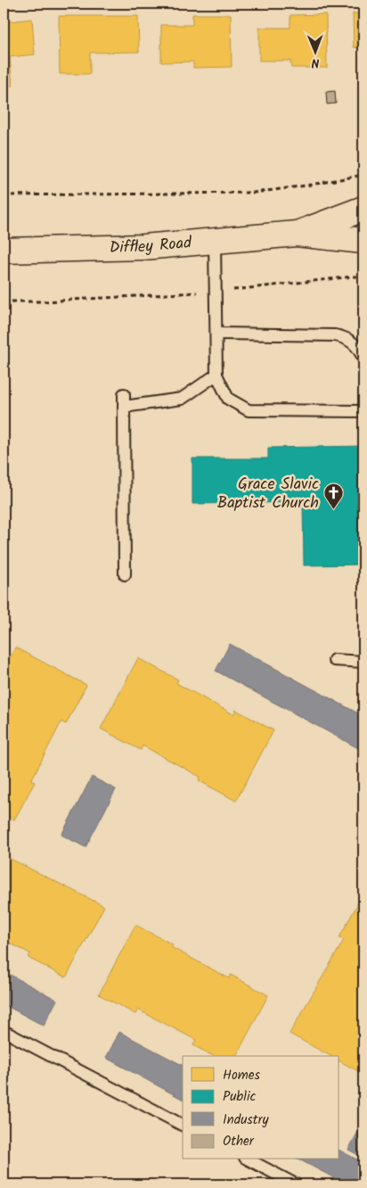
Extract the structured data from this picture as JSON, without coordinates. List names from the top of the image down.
{
  "streets": {
    "main road": ["Diffley Road"]
  },
  "places": {
    "church": ["Grace Slavic Baptist Church"]
  },
  "legend": [
    "Homes",
    "Public",
    "Industry",
    "Other"
  ],
  "north": "bottom"
}
